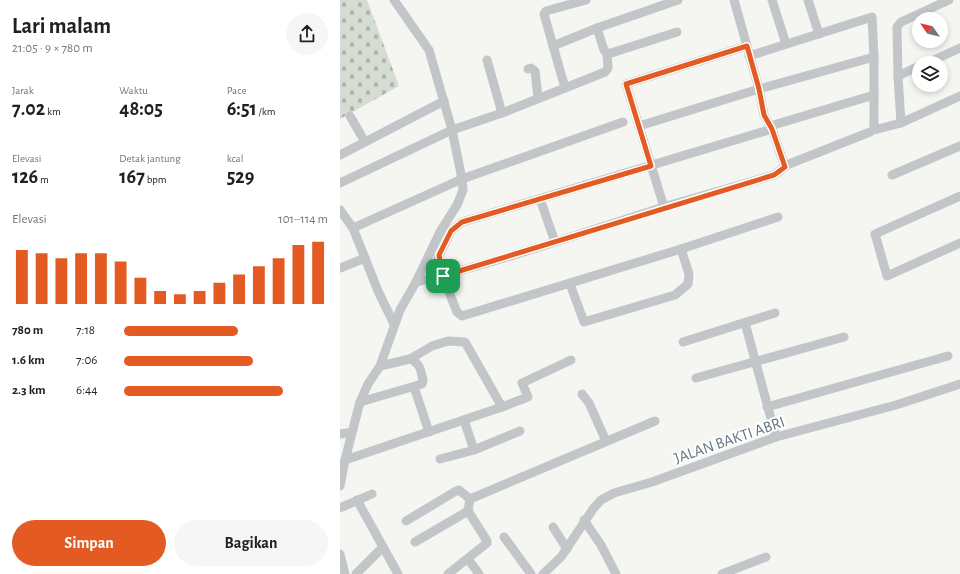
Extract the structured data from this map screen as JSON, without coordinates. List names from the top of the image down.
{
  "streets": {
    "street": ["JALAN BAKTI ABRI"]
  },
  "north": "top left",
  "page": {
    "heading": ["Lari malam", "21:05 · 9 × 780 m"],
    "stats": [
      ["Jarak", "7.02 km"],
      ["Waktu", "48:05"],
      ["Pace", "6:51 /km"],
      ["Elevasi", "126 m"],
      ["Detak jantung", "167 bpm"],
      ["kcal", "529"]
    ],
    "chart": ["Elevasi", "101–114 m"],
    "list": [
      {
        "name": "780 m",
        "note": "7:18"
      },
      {
        "name": "1.6 km",
        "note": "7:06"
      },
      {
        "name": "2.3 km",
        "note": "6:44"
      }
    ],
    "buttons": ["Simpan", "Bagikan"]
  }
}
